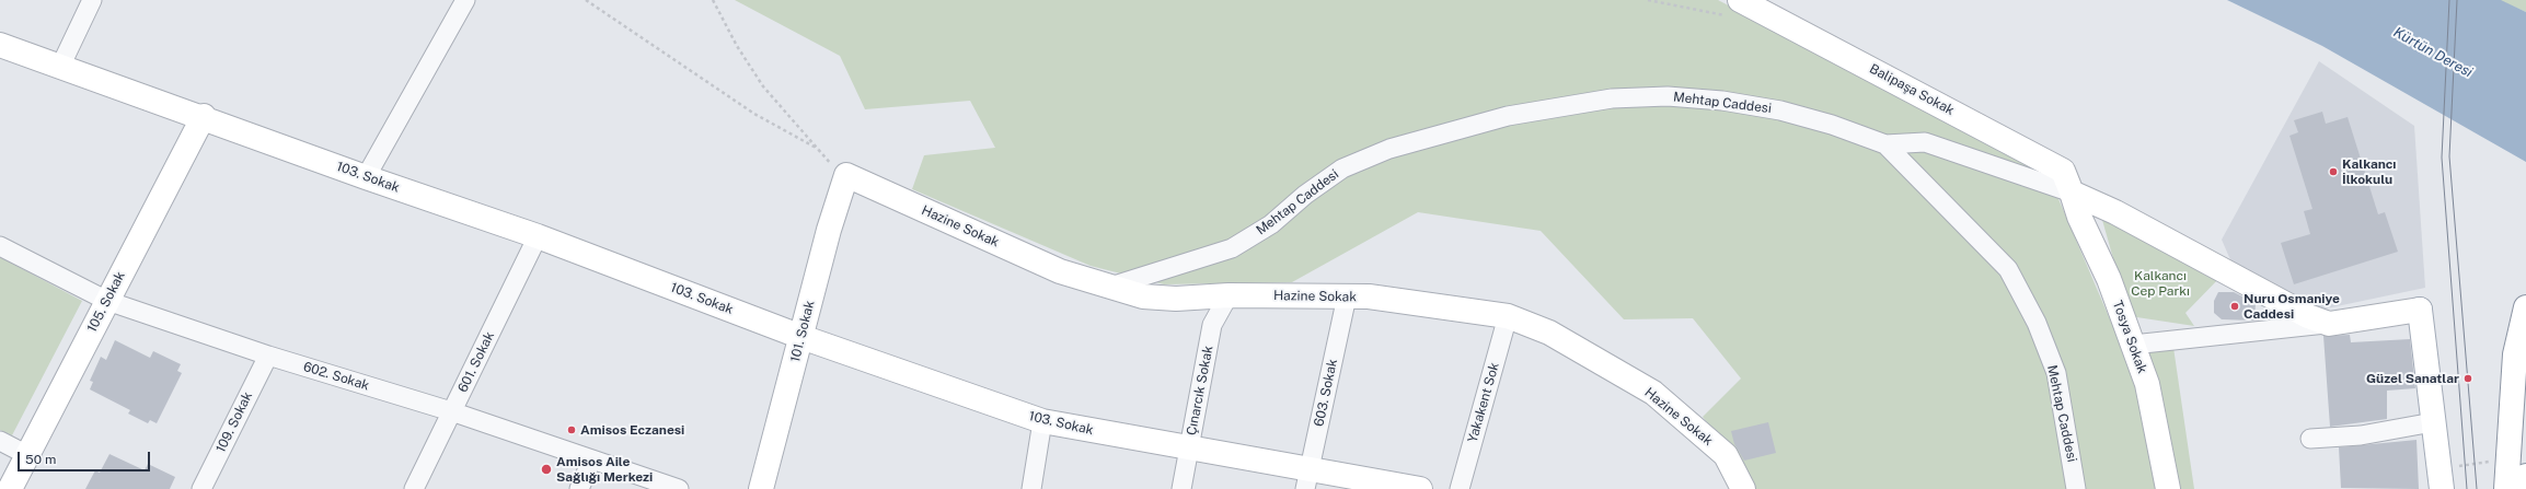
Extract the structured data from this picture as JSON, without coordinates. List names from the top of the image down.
{
  "streets": {
    "main road": [
      "Balipaşa Sokak",
      "103. Sokak",
      "Hazine Sokak",
      "105. Sokak",
      "101. Sokak",
      "Tosya Sokak"
    ],
    "street": [
      "Mehtap Caddesi",
      "601. Sokak",
      "602. Sokak",
      "Çınarcık Sokak",
      "603. Sokak",
      "Yakakent Sok",
      "109. Sokak"
    ]
  },
  "crossings": [
    ["Balipaşa Sokak", "Tosya Sokak"],
    ["Mehtap Caddesi", "Hazine Sokak"],
    ["103. Sokak", "105. Sokak"],
    ["103. Sokak", "101. Sokak"],
    ["103. Sokak", "601. Sokak"],
    ["103. Sokak", "Çınarcık Sokak"],
    ["103. Sokak", "603. Sokak"],
    ["Hazine Sokak", "101. Sokak"],
    ["Hazine Sokak", "Çınarcık Sokak"],
    ["Hazine Sokak", "603. Sokak"],
    ["Hazine Sokak", "Yakakent Sok"],
    ["105. Sokak", "602. Sokak"],
    ["601. Sokak", "602. Sokak"],
    ["602. Sokak", "109. Sokak"]
  ],
  "water": ["Kürtün Deresi"],
  "parks": ["Kalkancı Cep Parkı"],
  "places": [
    "Kalkancı İlkokulu",
    "Nuru Osmaniye Caddesi",
    "Güzel Sanatlar",
    "Amisos Eczanesi",
    "Amisos Aile Sağlığı Merkezi"
  ],
  "scale_bar": "50 m"
}
